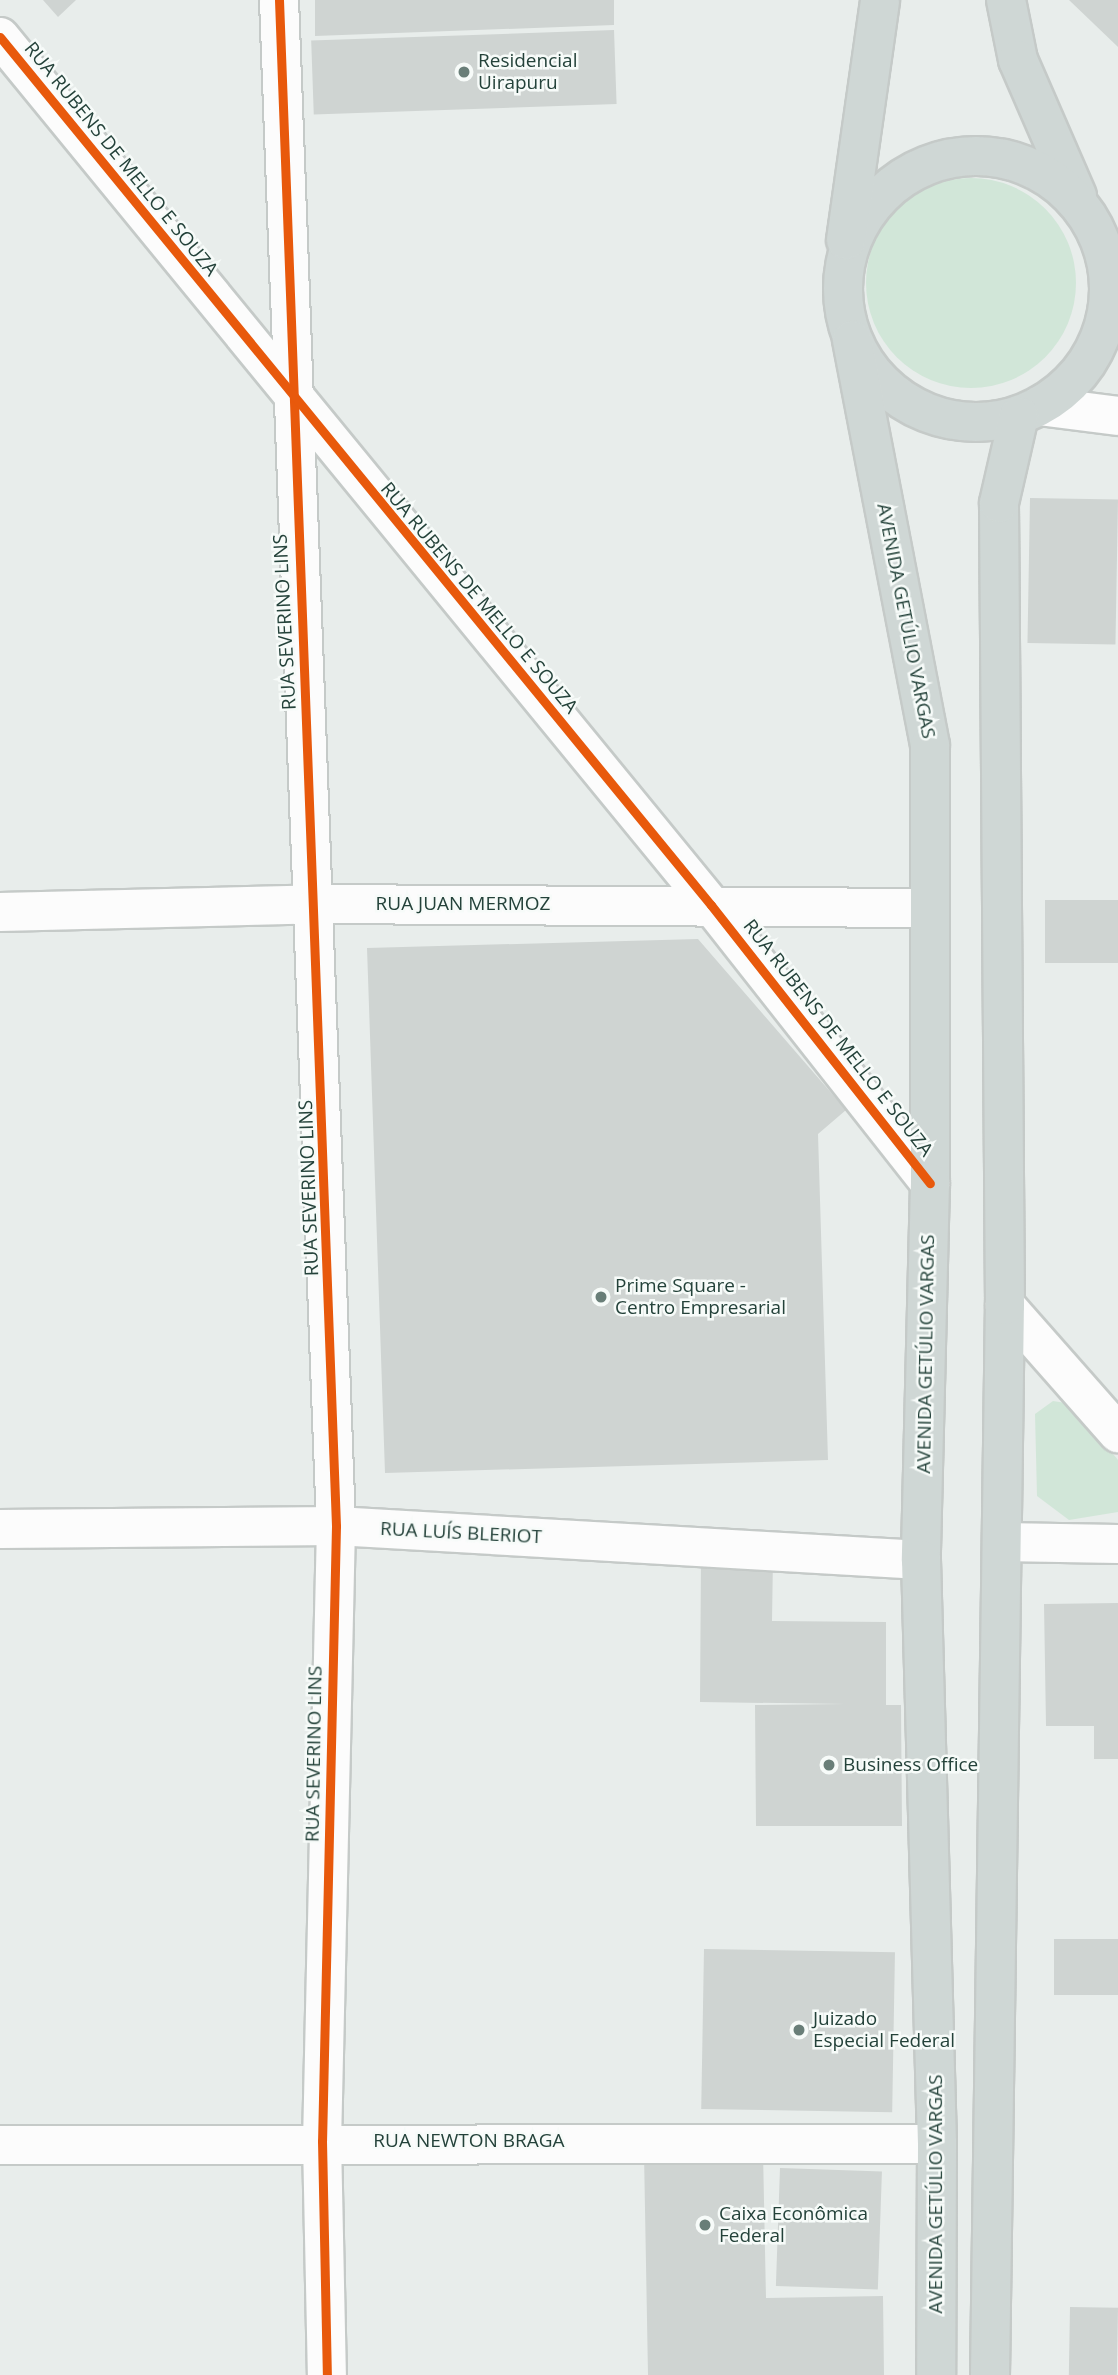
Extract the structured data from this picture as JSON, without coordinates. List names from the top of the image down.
{
  "streets": {
    "main road": ["AVENIDA GETÚLIO VARGAS"],
    "street": [
      "RUA RUBENS DE MELLO E SOUZA",
      "RUA SEVERINO LINS",
      "RUA JUAN MERMOZ",
      "RUA LUÍS BLERIOT",
      "RUA NEWTON BRAGA"
    ]
  },
  "crossings": [
    ["RUA RUBENS DE MELLO E SOUZA", "AVENIDA GETÚLIO VARGAS"],
    ["RUA RUBENS DE MELLO E SOUZA", "RUA SEVERINO LINS"],
    ["RUA RUBENS DE MELLO E SOUZA", "RUA JUAN MERMOZ"],
    ["AVENIDA GETÚLIO VARGAS", "RUA JUAN MERMOZ"],
    ["AVENIDA GETÚLIO VARGAS", "RUA LUÍS BLERIOT"],
    ["AVENIDA GETÚLIO VARGAS", "RUA NEWTON BRAGA"],
    ["RUA SEVERINO LINS", "RUA JUAN MERMOZ"],
    ["RUA SEVERINO LINS", "RUA LUÍS BLERIOT"],
    ["RUA SEVERINO LINS", "RUA NEWTON BRAGA"]
  ],
  "places": [
    "Residencial Uirapuru",
    "Prime Square - Centro Empresarial",
    "Business Office",
    "Juizado Especial Federal",
    "Caixa Econômica Federal"
  ]
}
